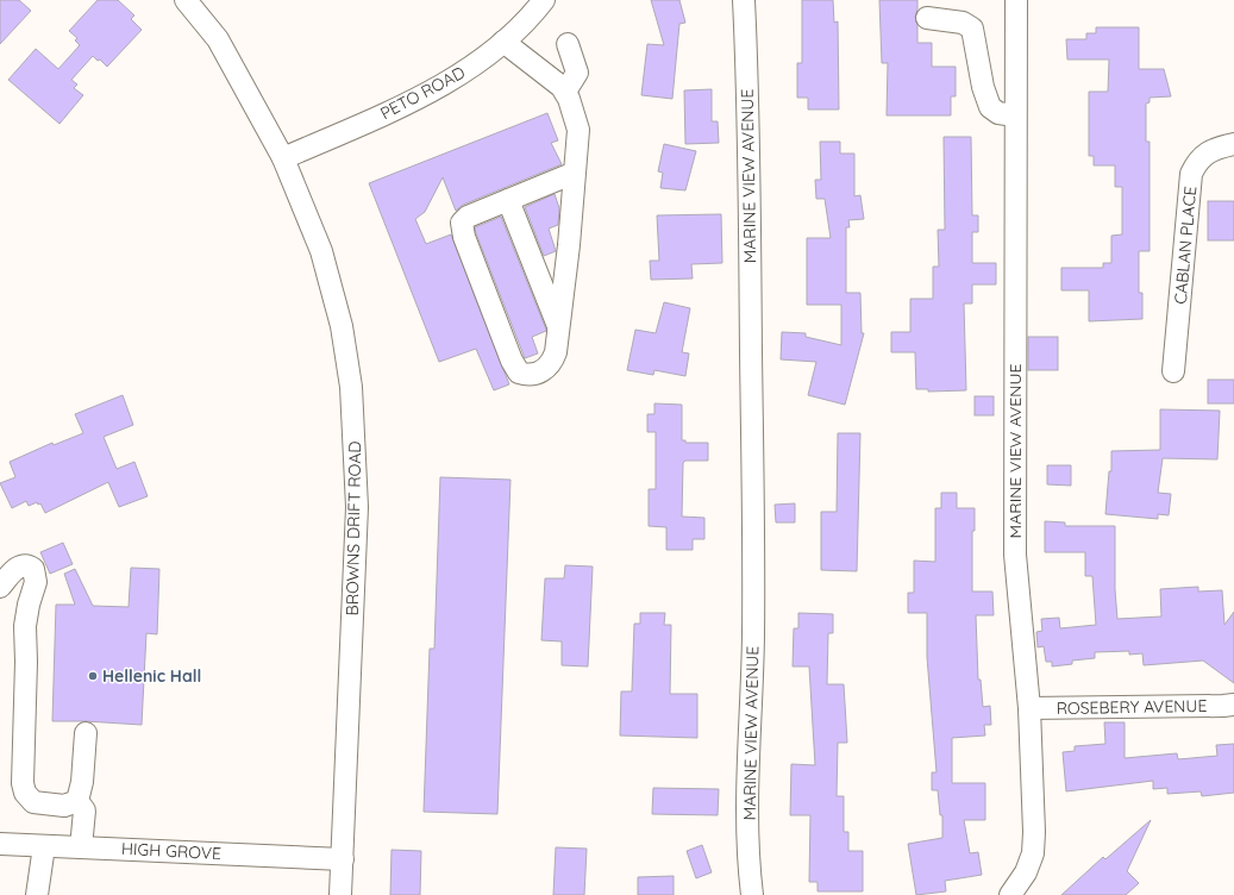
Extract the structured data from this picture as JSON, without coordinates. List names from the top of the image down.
{
  "streets": {
    "street": [
      "PETO ROAD",
      "MARINE VIEW AVENUE",
      "CABLAN PLACE",
      "BROWNS DRIFT ROAD",
      "ROSEBERY AVENUE",
      "HIGH GROVE"
    ]
  },
  "crossings": [
    ["PETO ROAD", "BROWNS DRIFT ROAD"],
    ["MARINE VIEW AVENUE", "ROSEBERY AVENUE"],
    ["BROWNS DRIFT ROAD", "HIGH GROVE"]
  ],
  "places": ["Hellenic Hall"]
}
